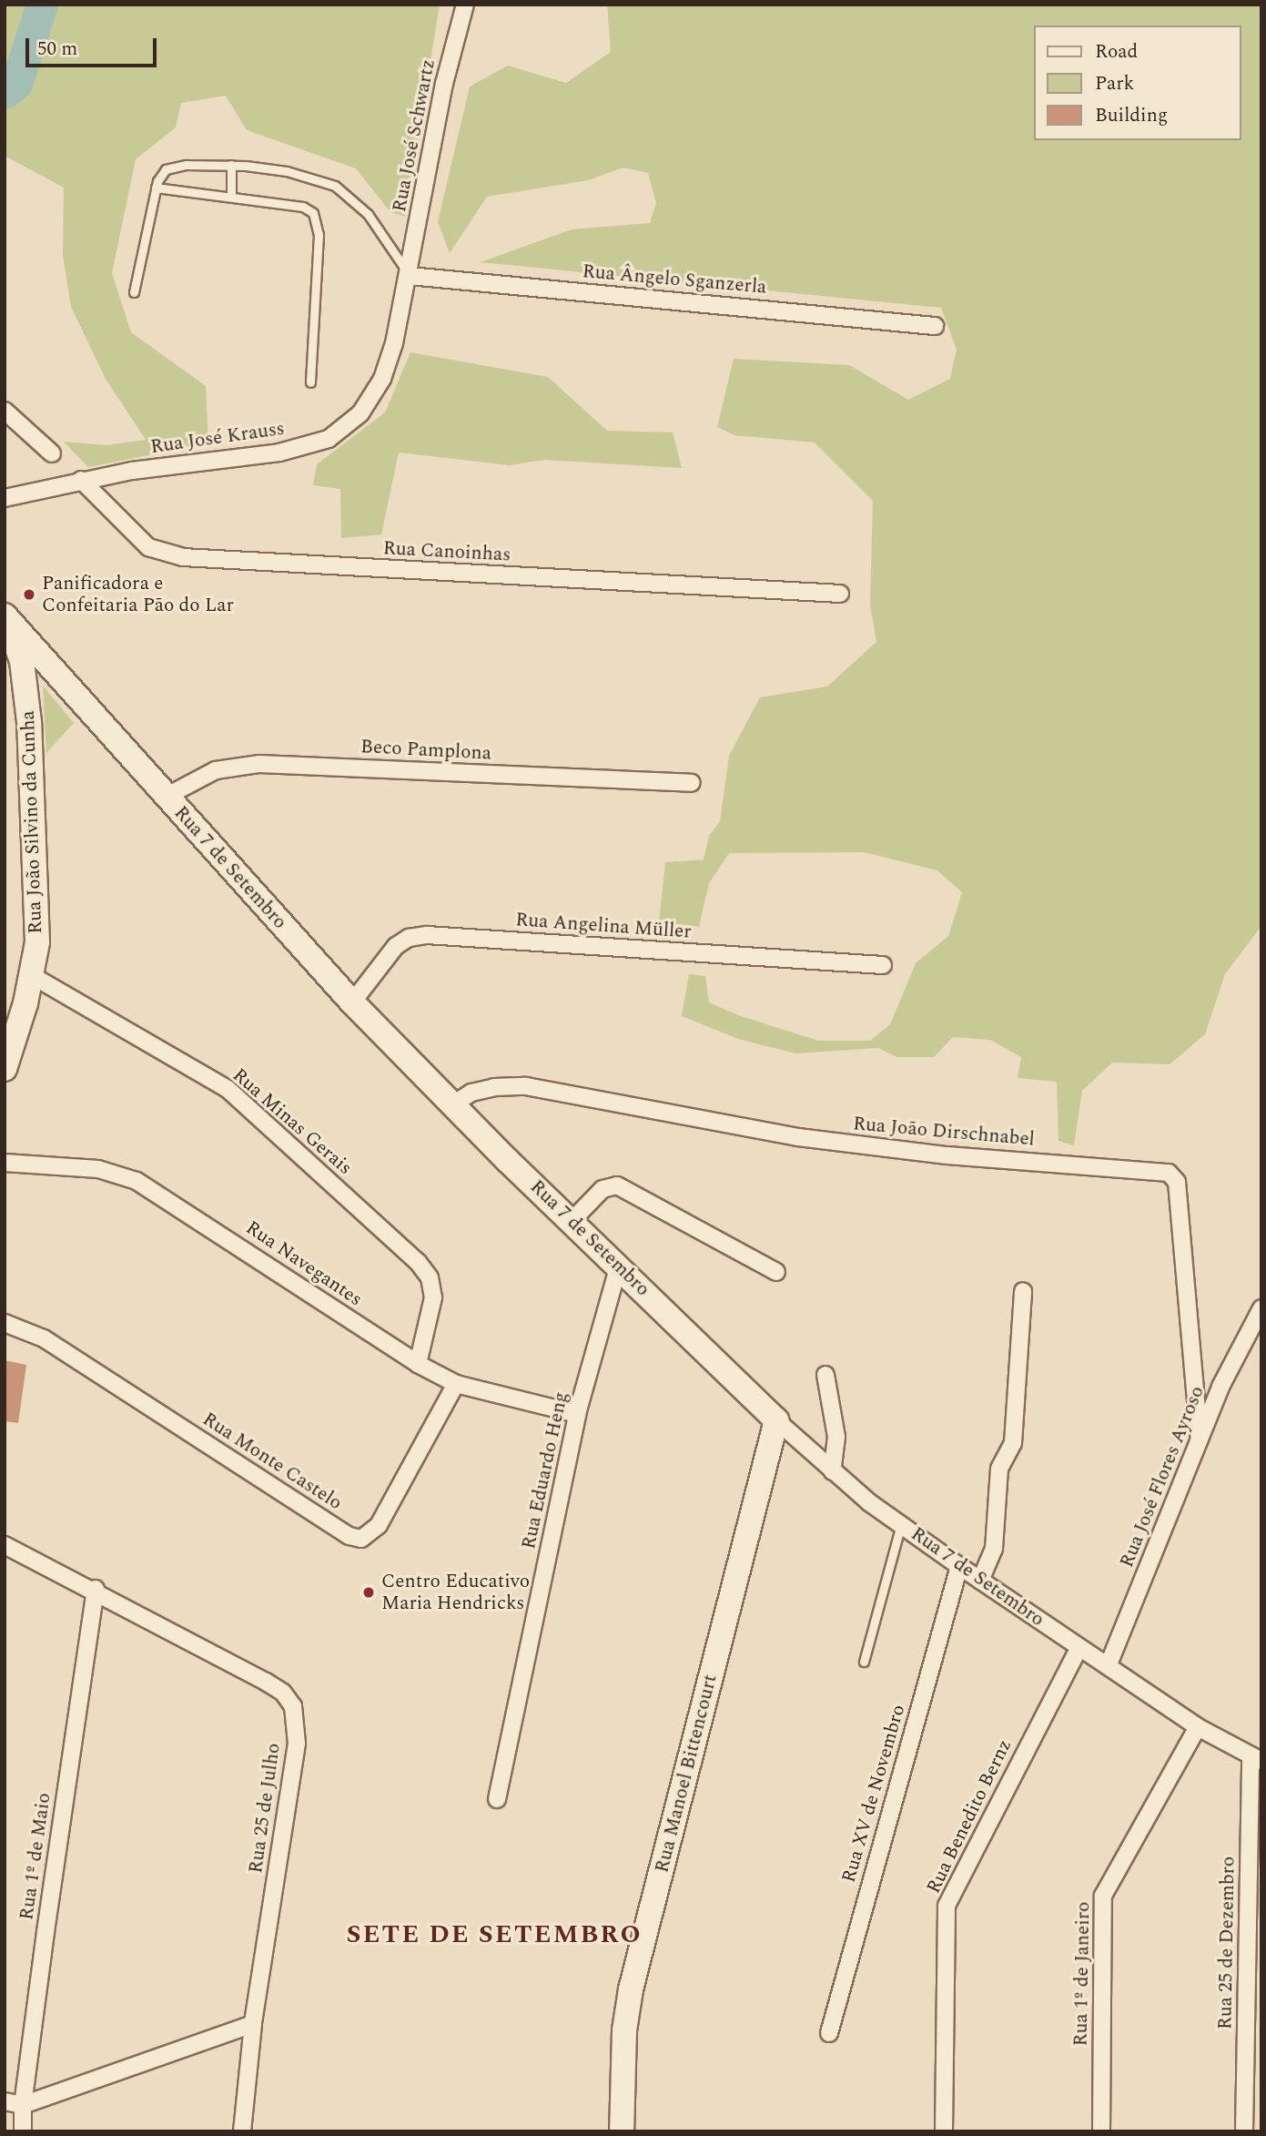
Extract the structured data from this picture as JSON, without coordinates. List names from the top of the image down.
{
  "streets": {
    "street": [
      "Rua José Schwartz",
      "Rua Ângelo Sganzerla",
      "Rua José Krauss",
      "Rua Canoinhas",
      "Beco Pamplona",
      "Rua João Silvino da Cunha",
      "Rua 7 de Setembro",
      "Rua Angelina Müller",
      "Rua Minas Gerais",
      "Rua João Dirschnabel",
      "Rua Navegantes",
      "Rua Monte Castelo",
      "Rua Eduardo Heng",
      "Rua José Flores Ayroso",
      "Rua Manoel Bittencourt",
      "Rua XV de Novembro",
      "Rua 25 de Julho",
      "Rua Benedito Bernz",
      "Rua 1º de Maio",
      "Rua 25 de Dezembro",
      "Rua 1º de Janeiro"
    ]
  },
  "crossings": [
    ["Rua José Schwartz", "Rua Ângelo Sganzerla"],
    ["Rua José Schwartz", "Rua José Krauss"],
    ["Rua Ângelo Sganzerla", "Rua José Krauss"],
    ["Rua José Krauss", "Rua Canoinhas"],
    ["Beco Pamplona", "Rua 7 de Setembro"],
    ["Rua João Silvino da Cunha", "Rua 7 de Setembro"],
    ["Rua João Silvino da Cunha", "Rua Minas Gerais"],
    ["Rua 7 de Setembro", "Rua Angelina Müller"],
    ["Rua 7 de Setembro", "Rua João Dirschnabel"],
    ["Rua 7 de Setembro", "Rua Eduardo Heng"],
    ["Rua 7 de Setembro", "Rua José Flores Ayroso"],
    ["Rua 7 de Setembro", "Rua Manoel Bittencourt"],
    ["Rua 7 de Setembro", "Rua XV de Novembro"],
    ["Rua 7 de Setembro", "Rua Benedito Bernz"],
    ["Rua 7 de Setembro", "Rua 25 de Dezembro"],
    ["Rua 7 de Setembro", "Rua 1º de Janeiro"],
    ["Rua Minas Gerais", "Rua Navegantes"],
    ["Rua João Dirschnabel", "Rua José Flores Ayroso"],
    ["Rua Navegantes", "Rua Monte Castelo"],
    ["Rua Navegantes", "Rua Eduardo Heng"],
    ["Rua 25 de Julho", "Rua 1º de Maio"]
  ],
  "districts": ["SETE DE SETEMBRO"],
  "places": ["Panificadora e Confeitaria Pão do Lar", "Centro Educativo Maria Hendricks"],
  "legend": ["Road", "Park", "Building"],
  "scale_bar": "50 m"
}
